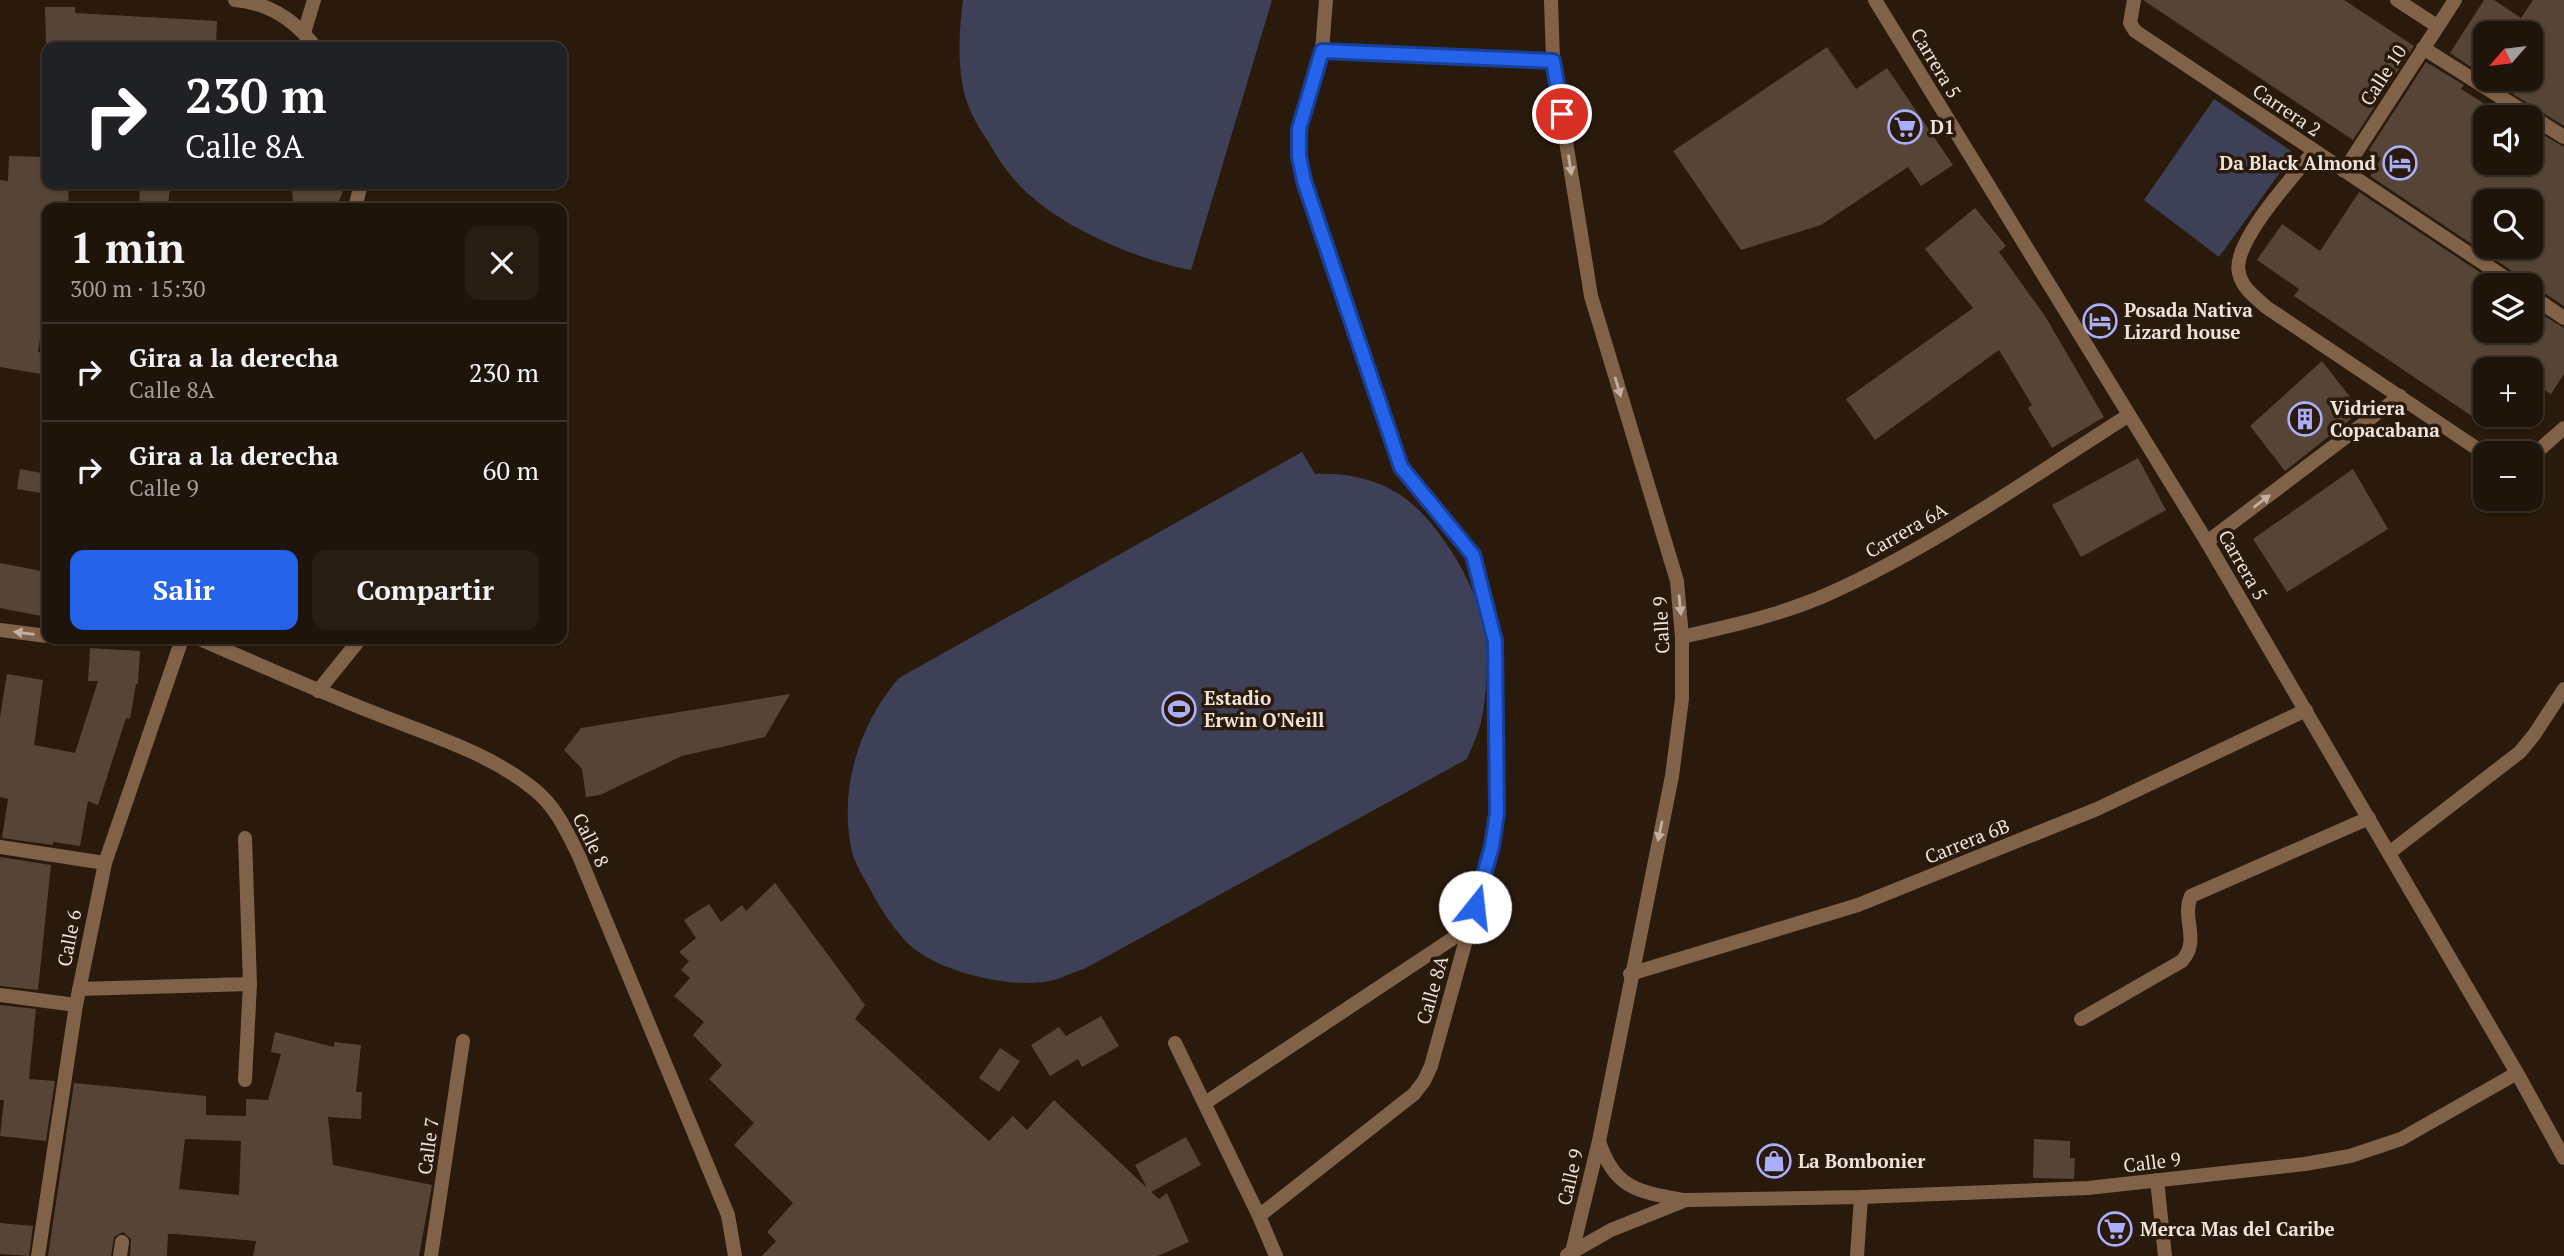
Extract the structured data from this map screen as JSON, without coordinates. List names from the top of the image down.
{
  "streets": {
    "street": [
      "Carrera 5",
      "Calle 10",
      "Carrera 2",
      "Carrera 6A",
      "Calle 9",
      "Calle 8",
      "Carrera 6B",
      "Calle 6",
      "Calle 8A",
      "Calle 7"
    ]
  },
  "crossings": [
    ["Carrera 5", "Carrera 6A"],
    ["Carrera 5", "Calle 9"],
    ["Carrera 5", "Carrera 6B"],
    ["Calle 10", "Carrera 2"],
    ["Carrera 6A", "Calle 9"],
    ["Calle 9", "Carrera 6B"]
  ],
  "one_way": ["Calle 9"],
  "places": {
    "supermarket": ["D1", "Merca Mas del Caribe"],
    "hotel": ["Da Black Almond", "Posada Nativa Lizard house"],
    "building": ["Vidriera Copacabana"],
    "sports": ["Estadio Erwin O'Neill"],
    "shop": ["La Bombonier"]
  },
  "north": "bottom left",
  "page": {
    "map_buttons": ["+", "−"],
    "turn": ["230 m", "Calle 8A"],
    "heading": ["1 min", "300 m · 15:30"],
    "list": [
      {
        "name": "Gira a la derecha",
        "note": "Calle 8A",
        "value": "230 m"
      },
      {
        "name": "Gira a la derecha",
        "note": "Calle 9",
        "value": "60 m"
      }
    ],
    "buttons": ["Salir", "Compartir"]
  }
}
